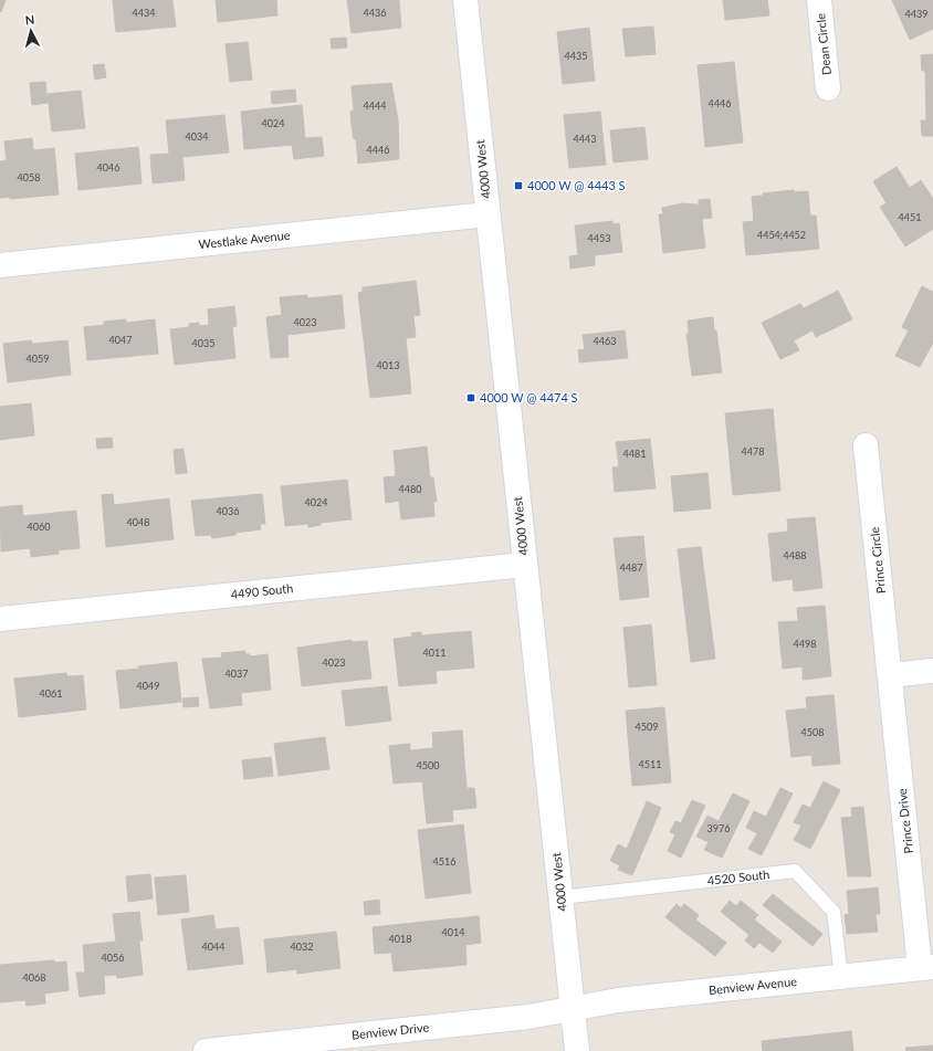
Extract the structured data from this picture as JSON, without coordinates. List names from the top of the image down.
{
  "streets": {
    "street": [
      "Dean Circle",
      "4000 West",
      "Westlake Avenue",
      "Prince Circle",
      "4490 South",
      "Prince Drive",
      "Benview Avenue",
      "Benview Drive"
    ],
    "lane": ["4520 South"]
  },
  "crossings": [
    ["4000 West", "Westlake Avenue"],
    ["4000 West", "4490 South"],
    ["4000 West", "4520 South"],
    ["4000 West", "Benview Avenue"],
    ["4000 West", "Benview Drive"],
    ["Prince Circle", "Prince Drive"],
    ["Prince Drive", "Benview Avenue"],
    ["4520 South", "Benview Avenue"],
    ["Benview Avenue", "Benview Drive"]
  ],
  "places": {
    "transit": ["4000 W @ 4443 S", "4000 W @ 4474 S"]
  },
  "house_numbers": [
    "4434",
    "4436",
    "4439",
    "4435",
    "4446",
    "4444",
    "4024",
    "4034",
    "4443",
    "4446",
    "4046",
    "4058",
    "4451",
    "4454;4452",
    "4453",
    "4023",
    "4047",
    "4463",
    "4035",
    "4059",
    "4013",
    "4478",
    "4481",
    "4480",
    "4024",
    "4036",
    "4048",
    "4060",
    "4488",
    "4487",
    "4498",
    "4011",
    "4023",
    "4037",
    "4049",
    "4061",
    "4509",
    "4508",
    "4511",
    "4500",
    "3976",
    "4516",
    "4014",
    "4018",
    "4044",
    "4032",
    "4056",
    "4068"
  ],
  "north": "top"
}
